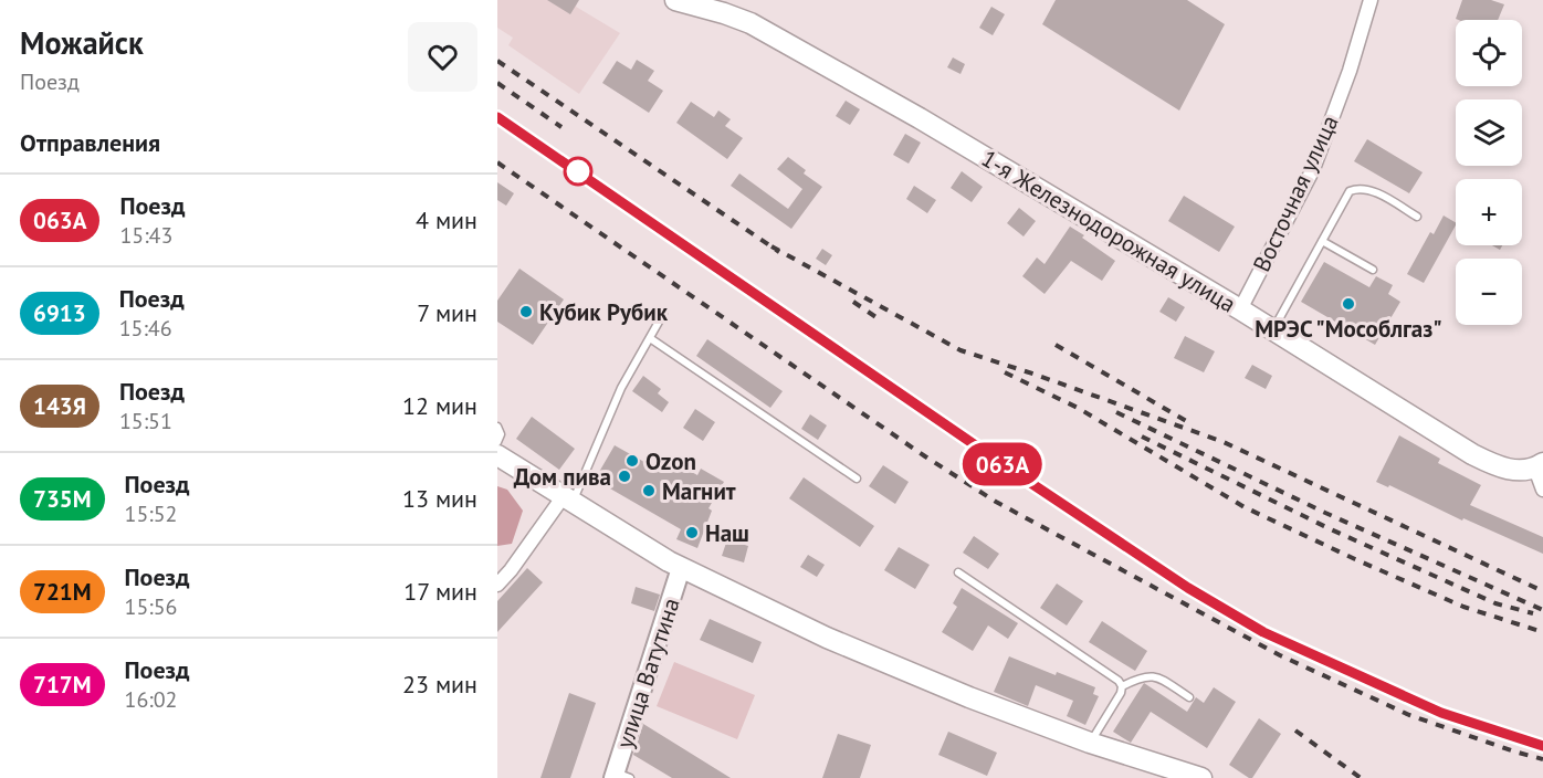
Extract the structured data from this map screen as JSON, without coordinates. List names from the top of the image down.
{
  "streets": {
    "main road": ["1-я Железнодорожная улица"],
    "street": ["Восточная улица", "улица Ватутина"]
  },
  "crossings": [
    ["Восточная улица", "1-я Железнодорожная улица"]
  ],
  "places": [
    "МРЭС \"Мособлгаз\"",
    "Кубик Рубик",
    "Ozon",
    "Дом пива",
    "Магнит",
    "Наш"
  ],
  "page": {
    "heading": [
      ["Можайск", "Поезд"],
      "Отправления"
    ],
    "on_map": "063А",
    "map_buttons": ["+", "−"],
    "list": [
      {
        "mark": "063А",
        "name": "Поезд",
        "note": "15:43",
        "value": "4 мин"
      },
      {
        "mark": "6913",
        "name": "Поезд",
        "note": "15:46",
        "value": "7 мин"
      },
      {
        "mark": "143Я",
        "name": "Поезд",
        "note": "15:51",
        "value": "12 мин"
      },
      {
        "mark": "735М",
        "name": "Поезд",
        "note": "15:52",
        "value": "13 мин"
      },
      {
        "mark": "721М",
        "name": "Поезд",
        "note": "15:56",
        "value": "17 мин"
      },
      {
        "mark": "717М",
        "name": "Поезд",
        "note": "16:02",
        "value": "23 мин"
      }
    ]
  }
}
